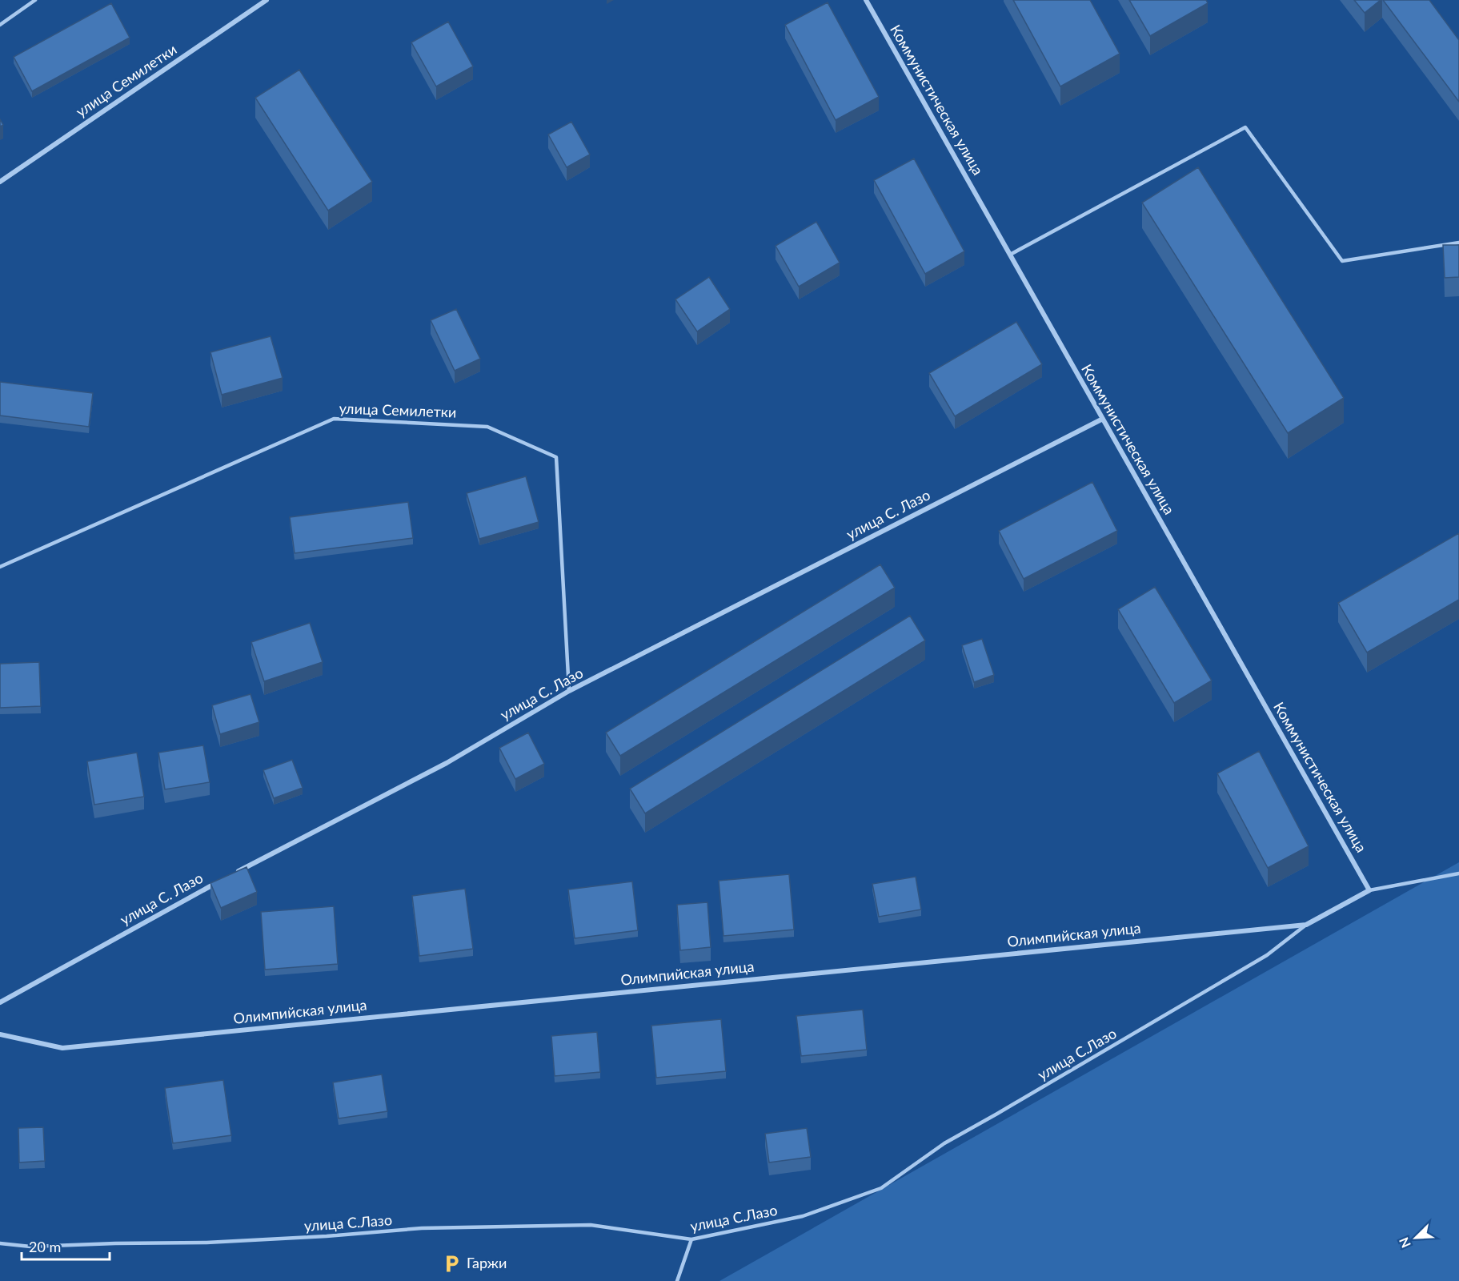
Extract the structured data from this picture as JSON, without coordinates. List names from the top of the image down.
{
  "streets": {
    "street": [
      "улица Семилетки",
      "Коммунистическая улица",
      "улица С. Лазо",
      "Олимпийская улица"
    ],
    "lane": ["улица С.Лазо"]
  },
  "crossings": [
    ["улица Семилетки", "улица С. Лазо"],
    ["Коммунистическая улица", "улица С. Лазо"],
    ["Коммунистическая улица", "Олимпийская улица"],
    ["Олимпийская улица", "улица С.Лазо"]
  ],
  "places": {
    "parking": ["Гаржи"]
  },
  "scale_bar": "20 m",
  "north": "bottom left"
}
